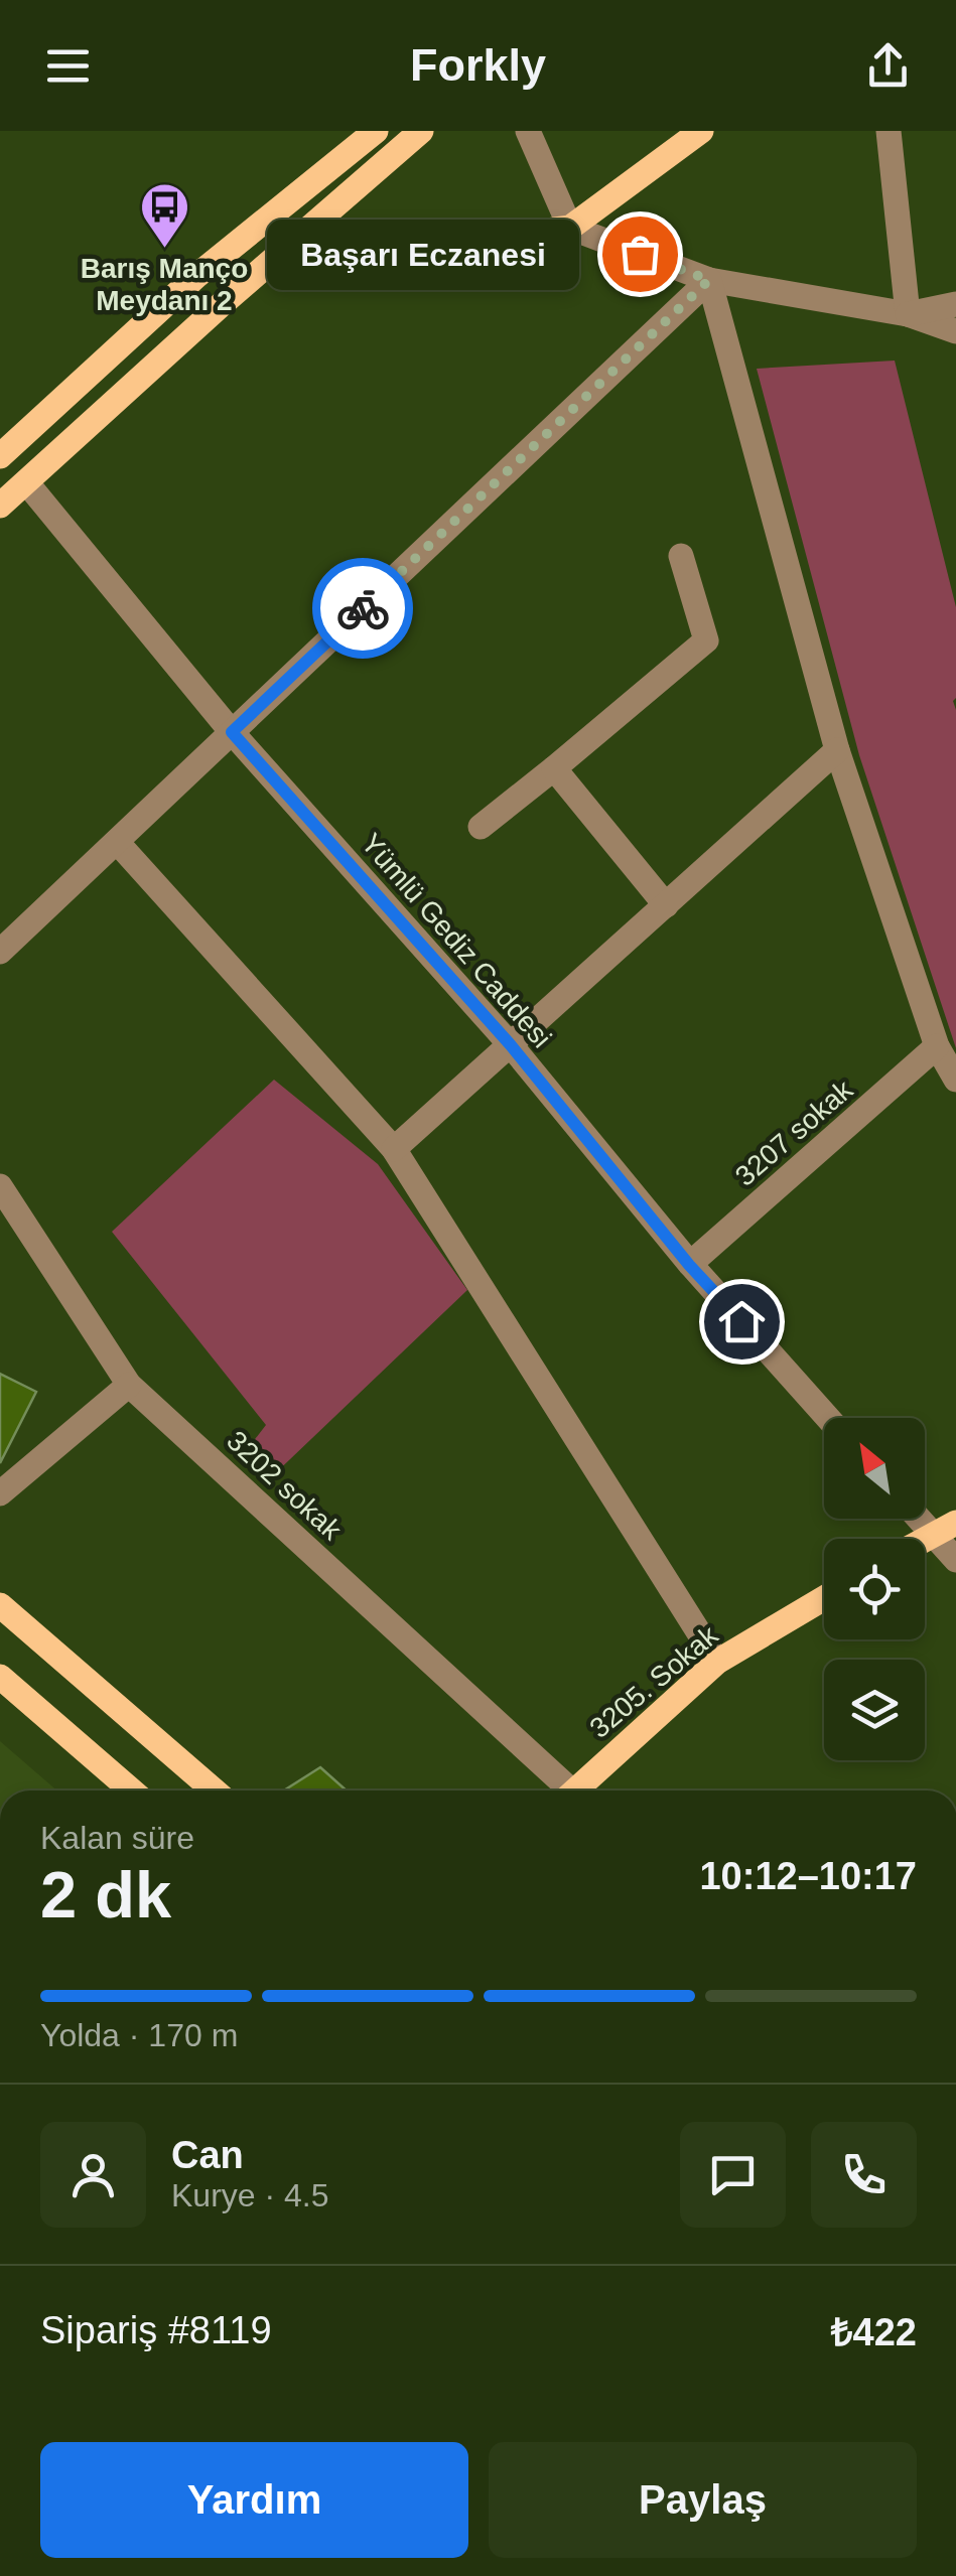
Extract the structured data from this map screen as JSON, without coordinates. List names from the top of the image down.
{
  "streets": {
    "main road": ["3205. Sokak"],
    "street": ["Yümlü Gediz Caddesi", "3207 sokak", "3202 sokak"]
  },
  "crossings": [
    ["Yümlü Gediz Caddesi", "3207 sokak"]
  ],
  "places": {
    "bus stop": ["Barış Manço Meydanı 2"],
    "other": ["Başarı Eczanesi"]
  },
  "north": "top left",
  "page": {
    "header": "Forkly",
    "bubble": "Başarı Eczanesi",
    "heading": ["2 dk", "Kalan süre", "10:12–10:17"],
    "panel": [
      "Can",
      "Kurye · 4.5",
      "Sipariş #8119",
      "₺422"
    ],
    "bar": "Yolda · 170 m",
    "buttons": ["Yardım", "Paylaş"]
  }
}
